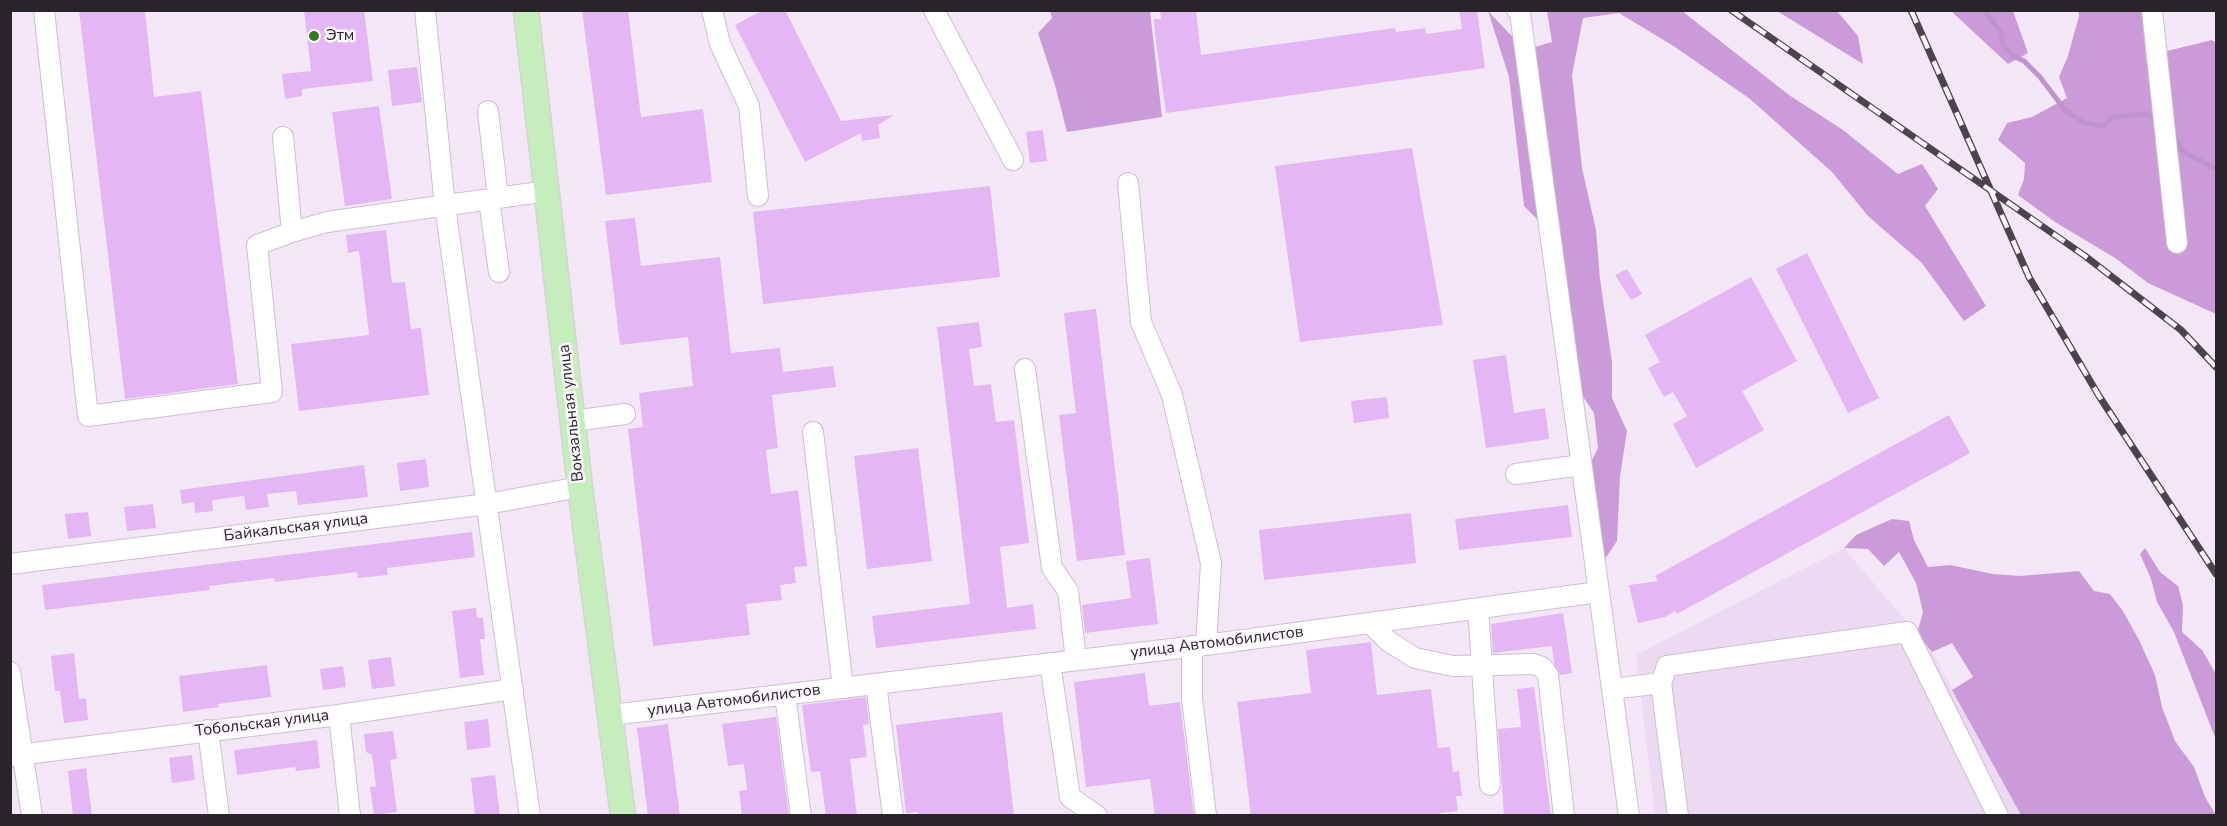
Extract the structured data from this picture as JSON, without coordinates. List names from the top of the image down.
{
  "streets": {
    "main road": ["Вокзальная улица"],
    "street": ["Байкальская улица", "улица Автомобилистов", "Тобольская улица"]
  },
  "crossings": [
    ["Вокзальная улица", "Байкальская улица"],
    ["Вокзальная улица", "улица Автомобилистов"]
  ],
  "places": ["Этм"]
}
